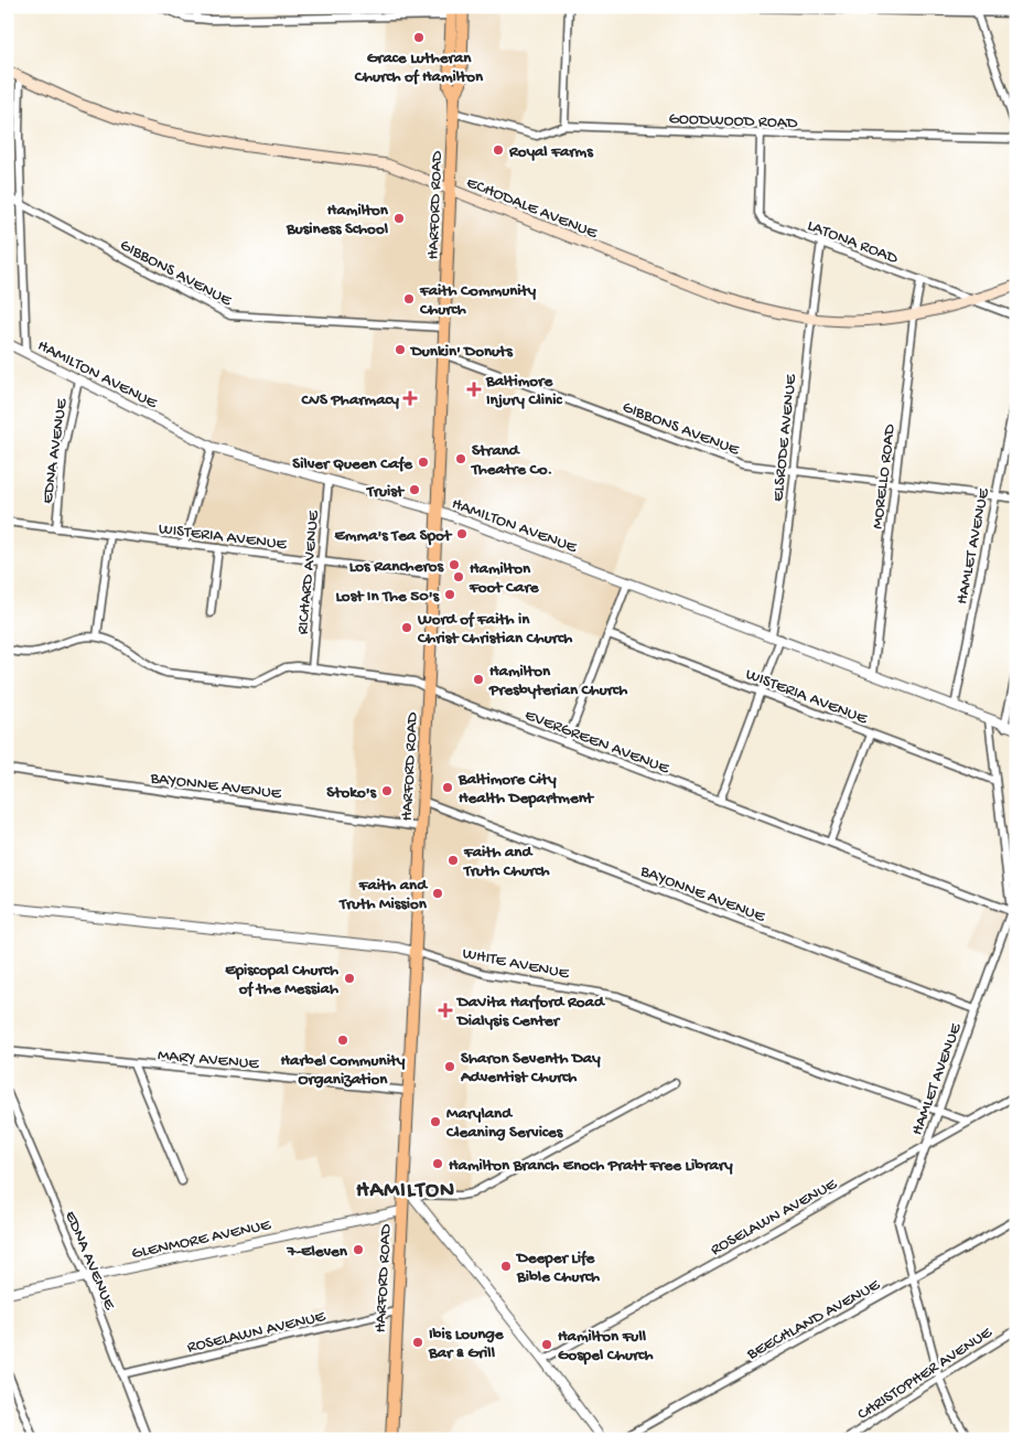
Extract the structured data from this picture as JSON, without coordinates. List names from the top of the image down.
{
  "streets": {
    "main road": ["HARFORD ROAD", "ECHODALE AVENUE"],
    "street": [
      "GOODWOOD ROAD",
      "LATONA ROAD",
      "GIBBONS AVENUE",
      "HAMILTON AVENUE",
      "ELSRODE AVENUE",
      "EDNA AVENUE",
      "MORELLO ROAD",
      "WISTERIA AVENUE",
      "HAMLET AVENUE",
      "RICHARD AVENUE",
      "EVERGREEN AVENUE",
      "BAYONNE AVENUE",
      "WHITE AVENUE",
      "MARY AVENUE",
      "ROSELAWN AVENUE",
      "GLENMORE AVENUE",
      "BEECHLAND AVENUE",
      "CHRISTOPHER AVENUE"
    ]
  },
  "crossings": [
    ["GOODWOOD ROAD", "HARFORD ROAD"],
    ["GOODWOOD ROAD", "LATONA ROAD"],
    ["HARFORD ROAD", "ECHODALE AVENUE"],
    ["HARFORD ROAD", "GIBBONS AVENUE"],
    ["HARFORD ROAD", "HAMILTON AVENUE"],
    ["HARFORD ROAD", "WISTERIA AVENUE"],
    ["HARFORD ROAD", "EVERGREEN AVENUE"],
    ["HARFORD ROAD", "BAYONNE AVENUE"],
    ["HARFORD ROAD", "WHITE AVENUE"],
    ["HARFORD ROAD", "MARY AVENUE"],
    ["HARFORD ROAD", "ROSELAWN AVENUE"],
    ["HARFORD ROAD", "GLENMORE AVENUE"],
    ["ECHODALE AVENUE", "LATONA ROAD"],
    ["ECHODALE AVENUE", "ELSRODE AVENUE"],
    ["ECHODALE AVENUE", "MORELLO ROAD"],
    ["LATONA ROAD", "ELSRODE AVENUE"],
    ["LATONA ROAD", "MORELLO ROAD"],
    ["GIBBONS AVENUE", "ELSRODE AVENUE"],
    ["GIBBONS AVENUE", "MORELLO ROAD"],
    ["GIBBONS AVENUE", "HAMLET AVENUE"],
    ["HAMILTON AVENUE", "ELSRODE AVENUE"],
    ["HAMILTON AVENUE", "EDNA AVENUE"],
    ["HAMILTON AVENUE", "MORELLO ROAD"],
    ["HAMILTON AVENUE", "HAMLET AVENUE"],
    ["HAMILTON AVENUE", "RICHARD AVENUE"],
    ["EDNA AVENUE", "WISTERIA AVENUE"],
    ["EDNA AVENUE", "ROSELAWN AVENUE"],
    ["EDNA AVENUE", "GLENMORE AVENUE"],
    ["WISTERIA AVENUE", "HAMLET AVENUE"],
    ["WISTERIA AVENUE", "RICHARD AVENUE"],
    ["HAMLET AVENUE", "EVERGREEN AVENUE"],
    ["HAMLET AVENUE", "BAYONNE AVENUE"],
    ["HAMLET AVENUE", "WHITE AVENUE"],
    ["HAMLET AVENUE", "ROSELAWN AVENUE"],
    ["HAMLET AVENUE", "BEECHLAND AVENUE"],
    ["HAMLET AVENUE", "CHRISTOPHER AVENUE"],
    ["RICHARD AVENUE", "EVERGREEN AVENUE"],
    ["WHITE AVENUE", "ROSELAWN AVENUE"]
  ],
  "districts": ["HAMILTON"],
  "places": {
    "other": [
      "Grace Lutheran Church of Hamilton",
      "Royal Farms",
      "Hamilton Business School",
      "Faith Community Church",
      "Dunkin' Donuts",
      "Strand Theatre Co.",
      "Silver Queen Cafe",
      "Truist",
      "Emma's Tea Spot",
      "Los Rancheros",
      "Hamilton Foot Care",
      "Lost In The 50's",
      "Word of Faith in Christ Christian Church",
      "Hamilton Presbyterian Church",
      "Baltimore City Health Department",
      "Stoko's",
      "Faith and Truth Church",
      "Faith and Truth Mission",
      "Episcopal Church of the Messiah",
      "Harbel Community Organization",
      "Sharon Seventh Day Adventist Church",
      "Maryland Cleaning Services",
      "Hamilton Branch Enoch Pratt Free Library",
      "7-Eleven",
      "Deeper Life Bible Church",
      "Ibis Lounge Bar & Grill",
      "Hamilton Full Gospel Church"
    ],
    "health": ["Baltimore Injury Clinic", "CVS Pharmacy", "DaVita Harford Road Dialysis Center"]
  }
}
